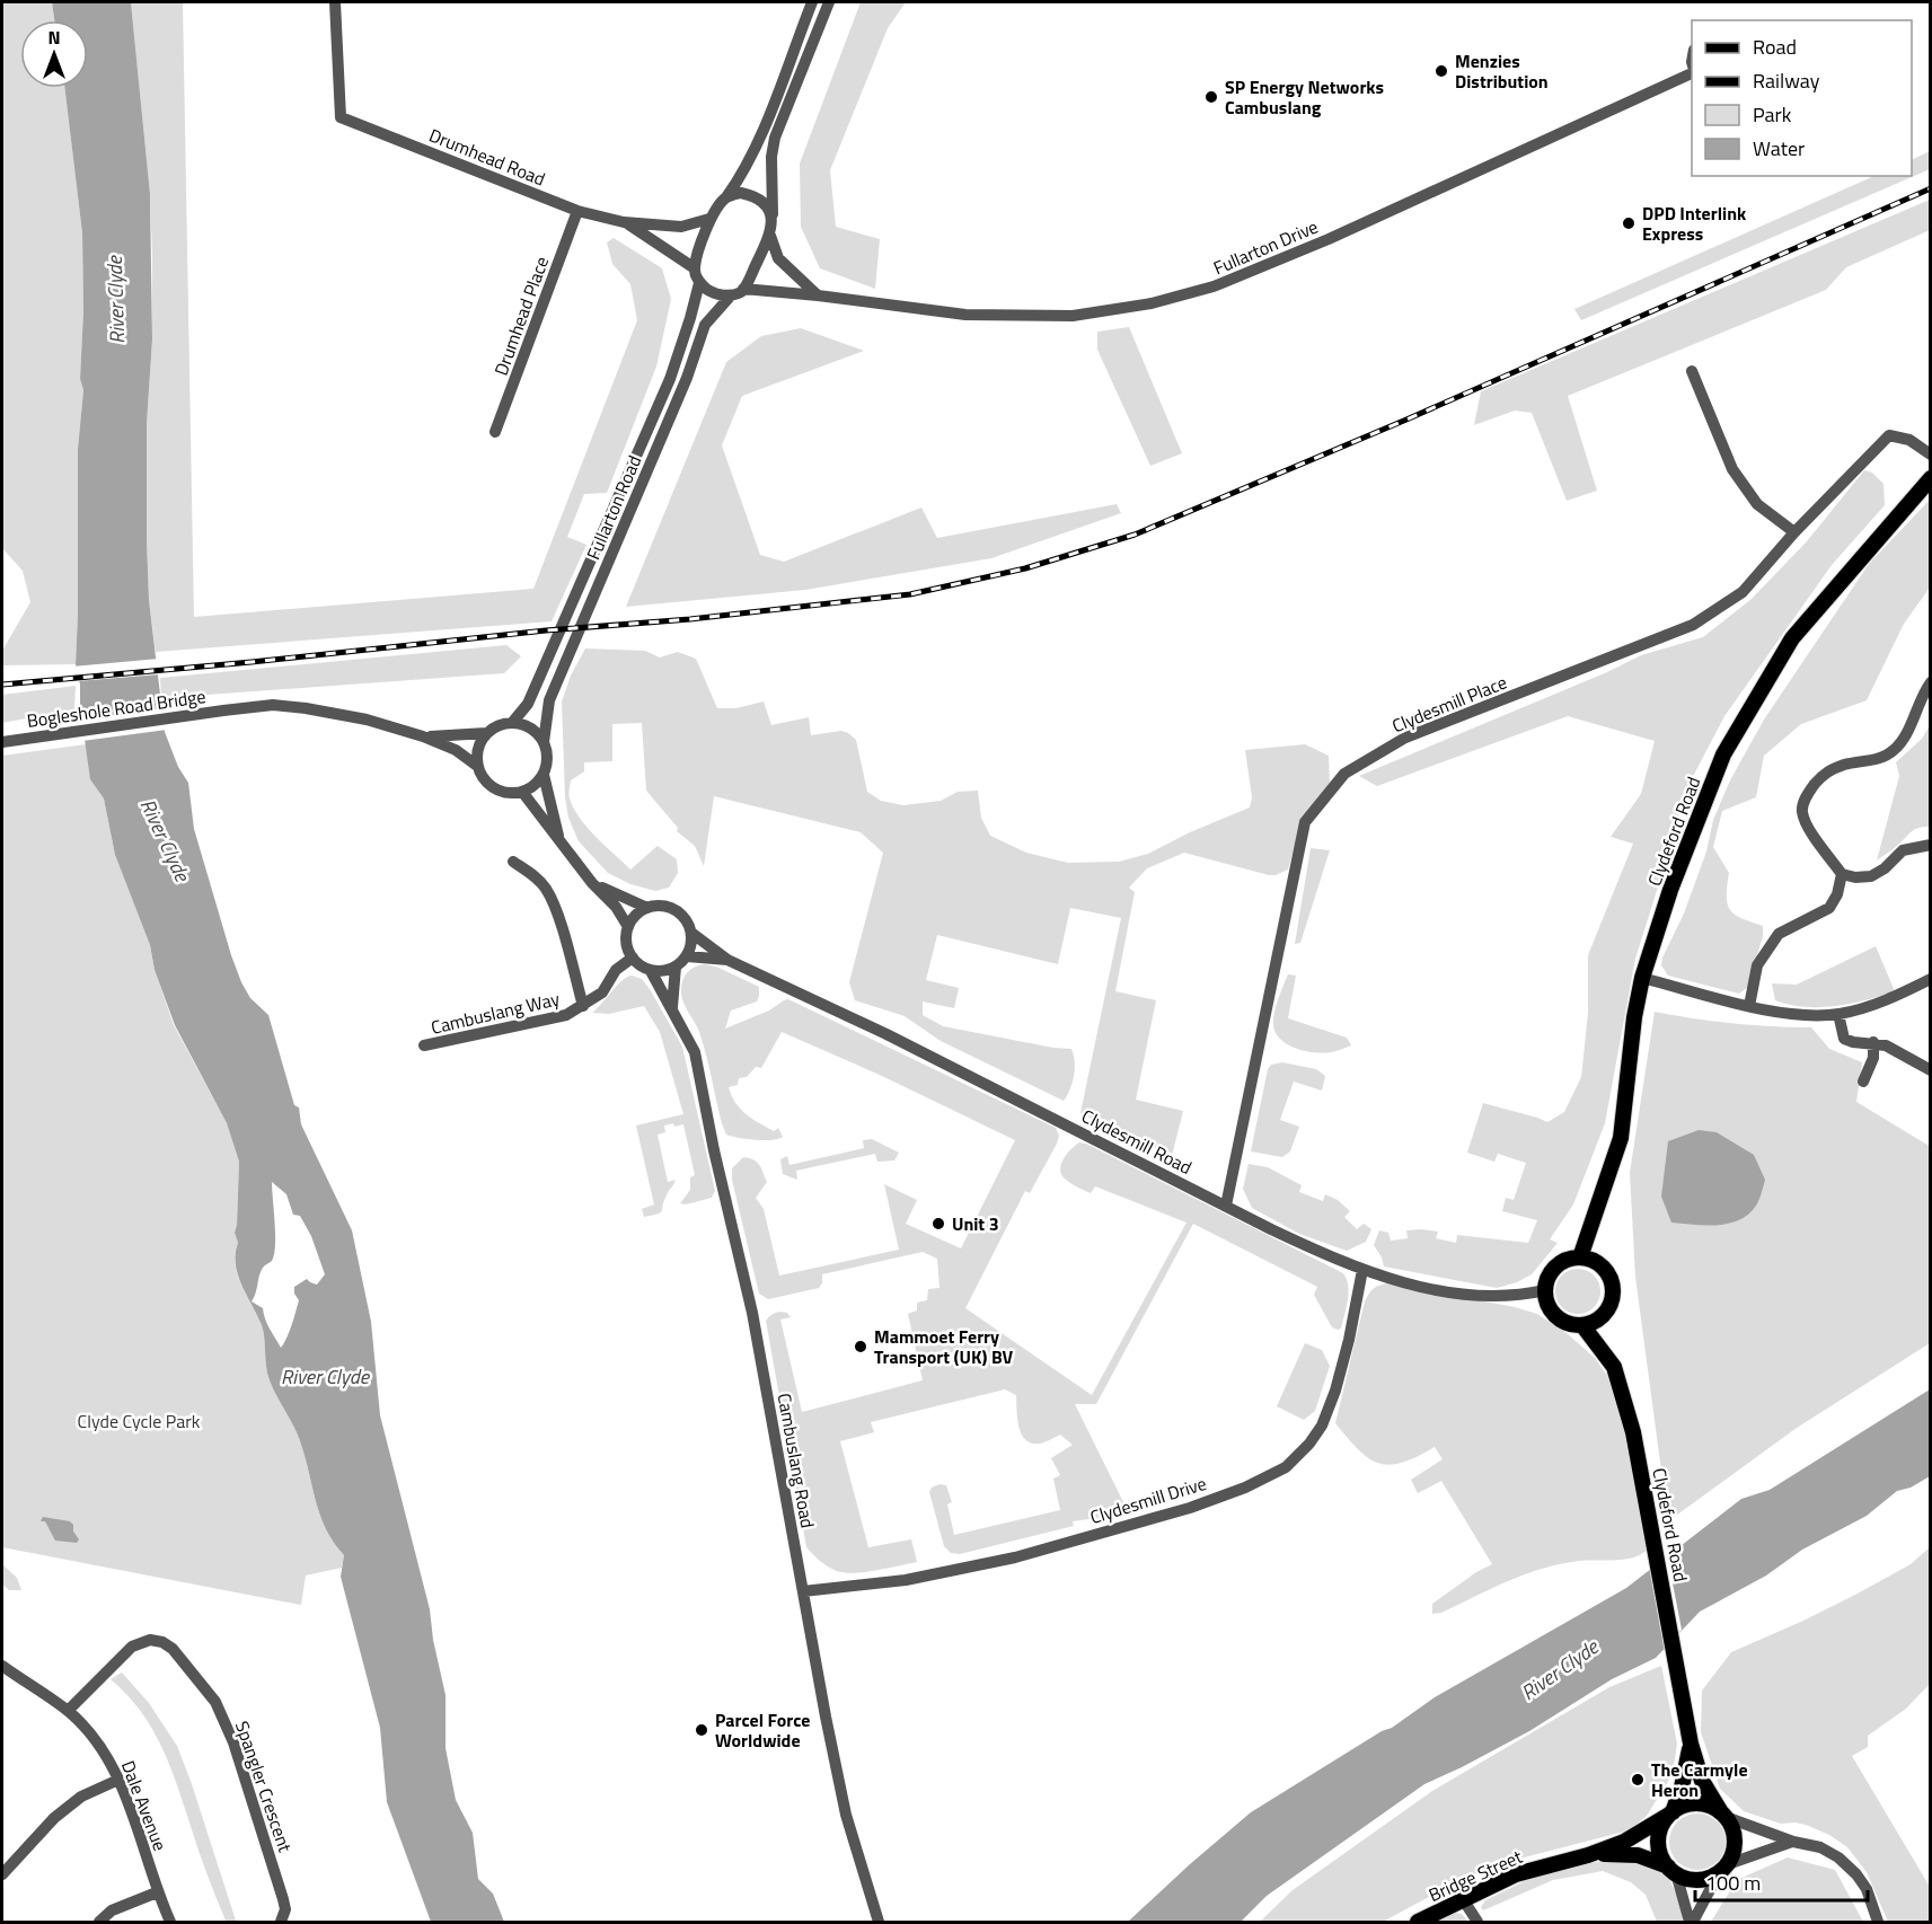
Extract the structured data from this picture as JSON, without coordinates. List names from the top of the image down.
{
  "streets": {
    "main road": ["Clydeford Road", "Bridge Street"],
    "street": [
      "Drumhead Road",
      "Fullarton Drive",
      "Drumhead Place",
      "Fullarton Road",
      "Clydesmill Place",
      "Bogleshole Road Bridge",
      "Cambuslang Way",
      "Clydesmill Road",
      "Cambuslang Road",
      "Clydesmill Drive",
      "Spangler Crescent",
      "Dale Avenue"
    ]
  },
  "crossings": [
    ["Drumhead Road", "Drumhead Place"],
    ["Fullarton Drive", "Fullarton Road"],
    ["Clydesmill Place", "Clydesmill Road"],
    ["Clydeford Road", "Clydesmill Road"],
    ["Clydeford Road", "Bridge Street"],
    ["Cambuslang Way", "Clydesmill Road"],
    ["Cambuslang Way", "Cambuslang Road"],
    ["Clydesmill Road", "Cambuslang Road"],
    ["Clydesmill Road", "Clydesmill Drive"],
    ["Cambuslang Road", "Clydesmill Drive"],
    ["Spangler Crescent", "Dale Avenue"]
  ],
  "water": ["River Clyde"],
  "parks": ["Clyde Cycle Park"],
  "places": [
    "Menzies Distribution",
    "SP Energy Networks Cambuslang",
    "DPD Interlink Express",
    "Unit 3",
    "Mammoet Ferry Transport (UK) BV",
    "Parcel Force Worldwide",
    "The Carmyle Heron"
  ],
  "legend": [
    "Road",
    "Railway",
    "Park",
    "Water"
  ],
  "scale_bar": "100 m",
  "north": "top"
}
